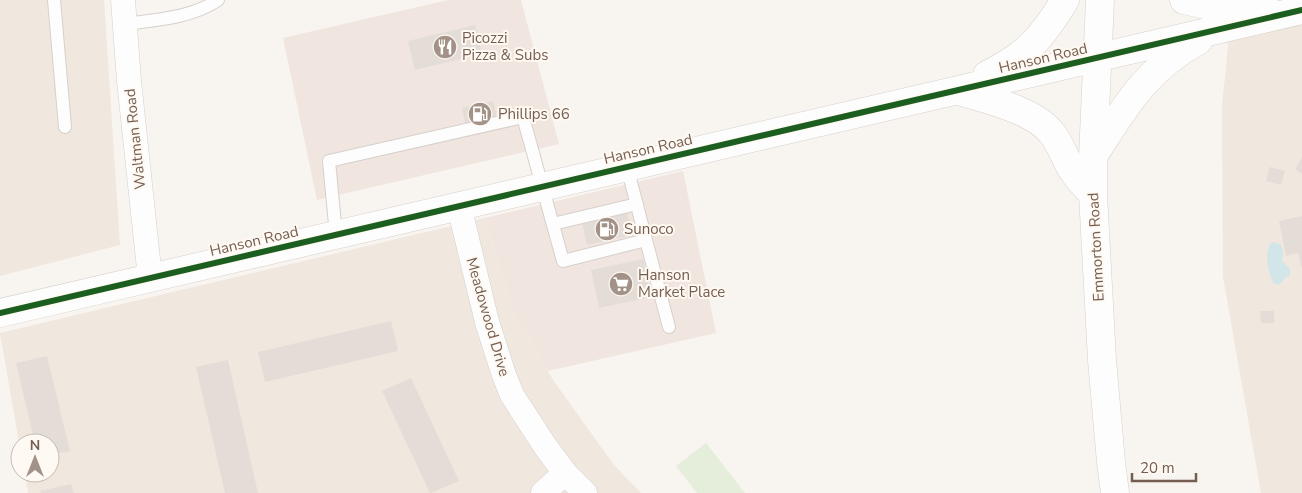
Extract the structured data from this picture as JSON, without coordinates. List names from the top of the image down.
{
  "streets": {
    "street": [
      "Hanson Road",
      "Waltman Road",
      "Emmorton Road",
      "Meadowood Drive"
    ]
  },
  "crossings": [
    ["Hanson Road", "Waltman Road"],
    ["Hanson Road", "Emmorton Road"],
    ["Hanson Road", "Meadowood Drive"]
  ],
  "places": {
    "restaurant": ["Picozzi Pizza & Subs"],
    "fuel station": ["Phillips 66", "Sunoco"],
    "supermarket": ["Hanson Market Place"]
  },
  "scale_bar": "20 m",
  "north": "top"
}
